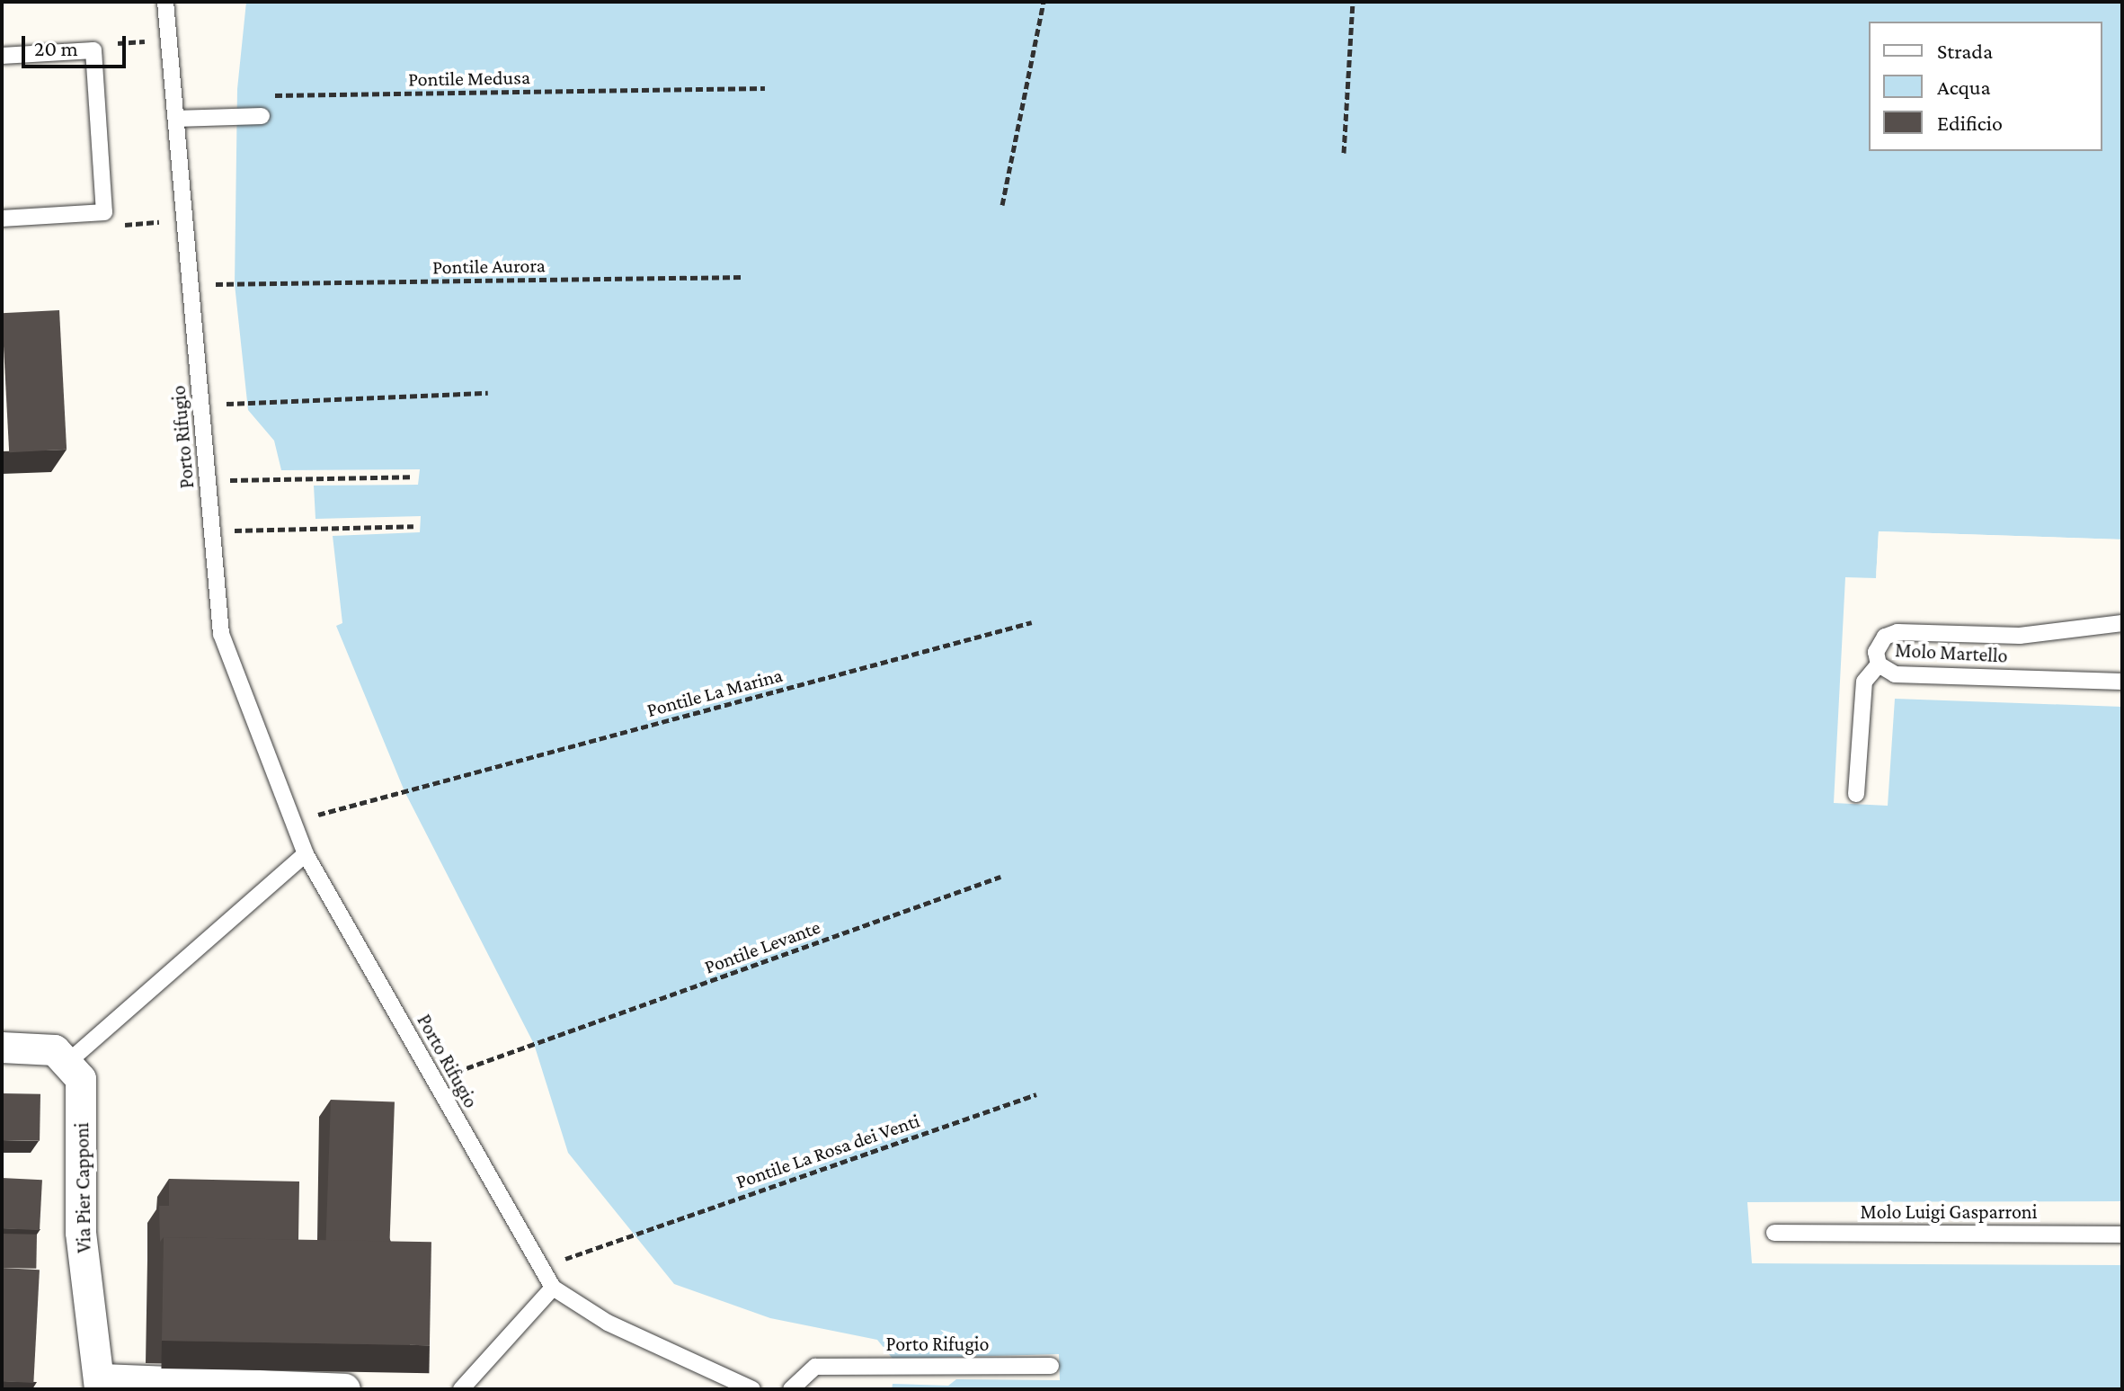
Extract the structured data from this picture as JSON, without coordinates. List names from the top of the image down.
{
  "streets": {
    "street": ["Via Pier Capponi"],
    "lane": ["Porto Rifugio", "Molo Martello", "Molo Luigi Gasparroni"],
    "path": [
      "Pontile Medusa",
      "Pontile Aurora",
      "Pontile La Marina",
      "Pontile Levante",
      "Pontile La Rosa dei Venti"
    ]
  },
  "crossings": [
    ["Porto Rifugio", "Pontile La Marina"],
    ["Porto Rifugio", "Pontile Levante"],
    ["Porto Rifugio", "Pontile La Rosa dei Venti"]
  ],
  "legend": ["Strada", "Acqua", "Edificio"],
  "scale_bar": "20 m"
}
